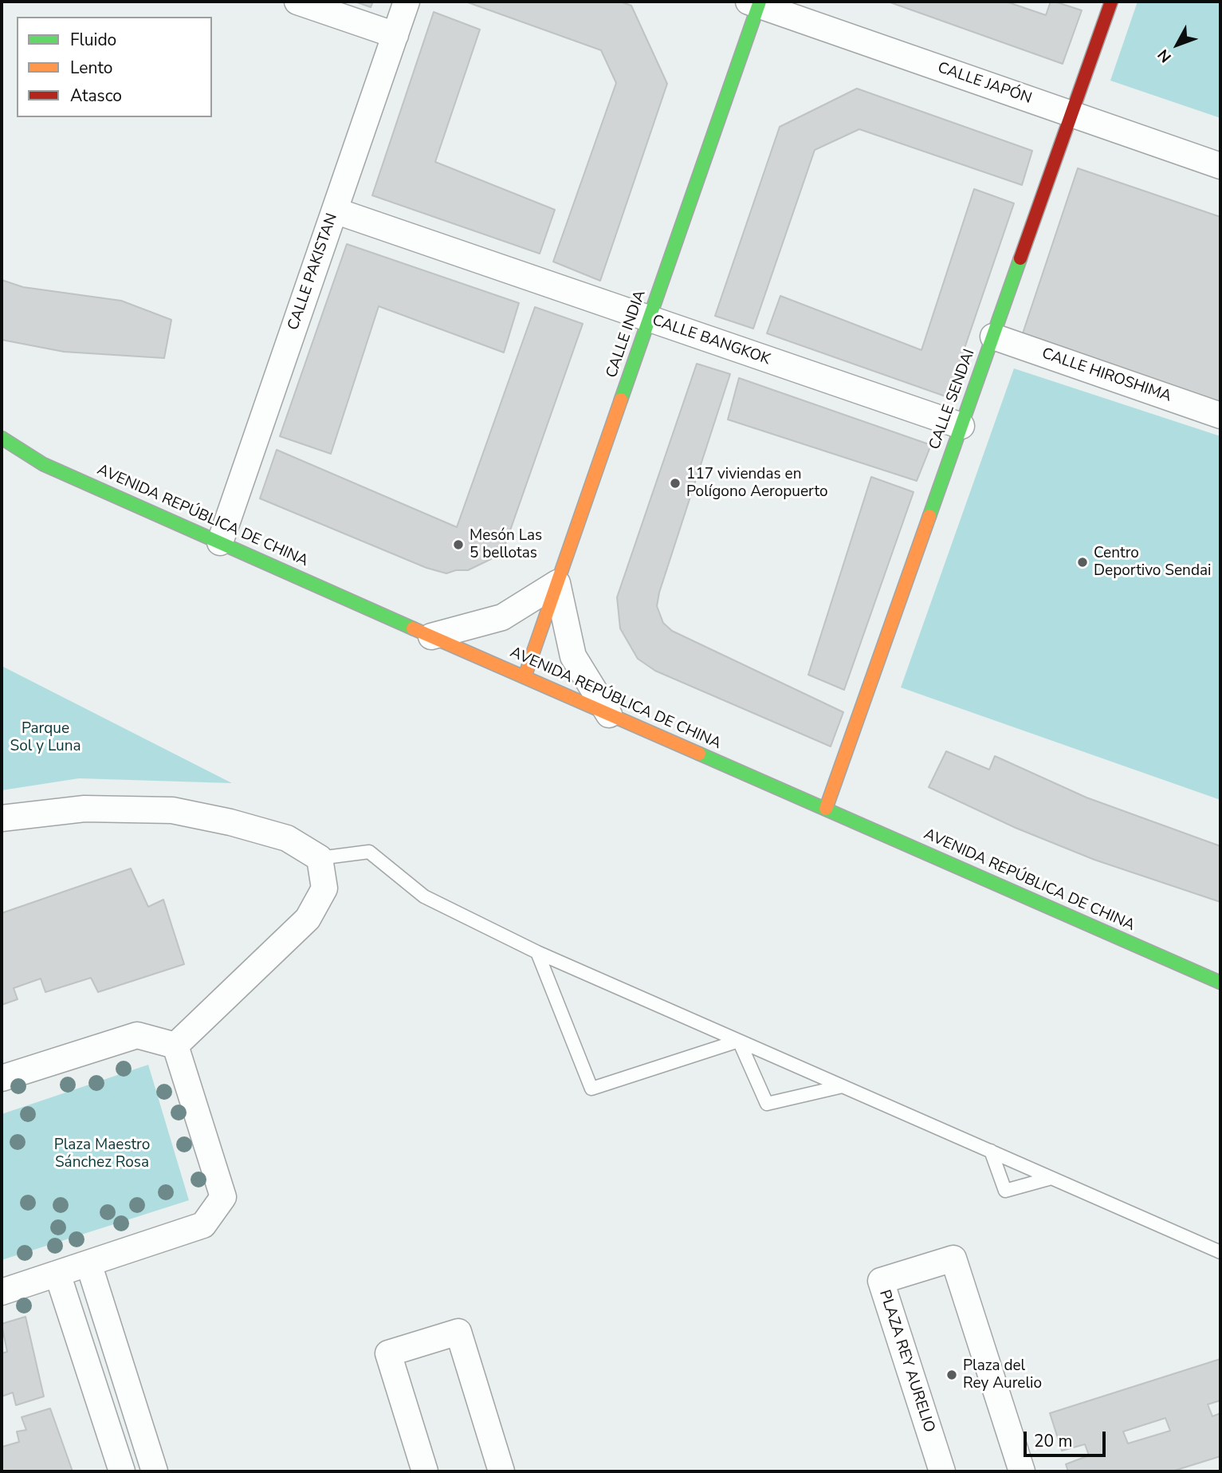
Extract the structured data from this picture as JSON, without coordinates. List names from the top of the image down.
{
  "streets": {
    "street": [
      "CALLE JAPÓN",
      "CALLE PAKISTAN",
      "CALLE INDIA",
      "CALLE BANGKOK",
      "CALLE HIROSHIMA",
      "CALLE SENDAI",
      "AVENIDA REPÚBLICA DE CHINA",
      "PLAZA REY AURELIO"
    ]
  },
  "crossings": [
    ["CALLE JAPÓN", "CALLE INDIA"],
    ["CALLE JAPÓN", "CALLE SENDAI"],
    ["CALLE PAKISTAN", "CALLE BANGKOK"],
    ["CALLE PAKISTAN", "AVENIDA REPÚBLICA DE CHINA"],
    ["CALLE INDIA", "CALLE BANGKOK"],
    ["CALLE INDIA", "AVENIDA REPÚBLICA DE CHINA"],
    ["CALLE BANGKOK", "CALLE SENDAI"],
    ["CALLE HIROSHIMA", "CALLE SENDAI"],
    ["CALLE SENDAI", "AVENIDA REPÚBLICA DE CHINA"]
  ],
  "parks": ["Parque Sol y Luna", "Plaza Maestro Sánchez Rosa"],
  "places": [
    "117 viviendas en Polígono Aeropuerto",
    "Mesón Las 5 bellotas",
    "Centro Deportivo Sendai",
    "Plaza del Rey Aurelio"
  ],
  "legend": ["Fluido", "Lento", "Atasco"],
  "scale_bar": "20 m",
  "north": "bottom left"
}
